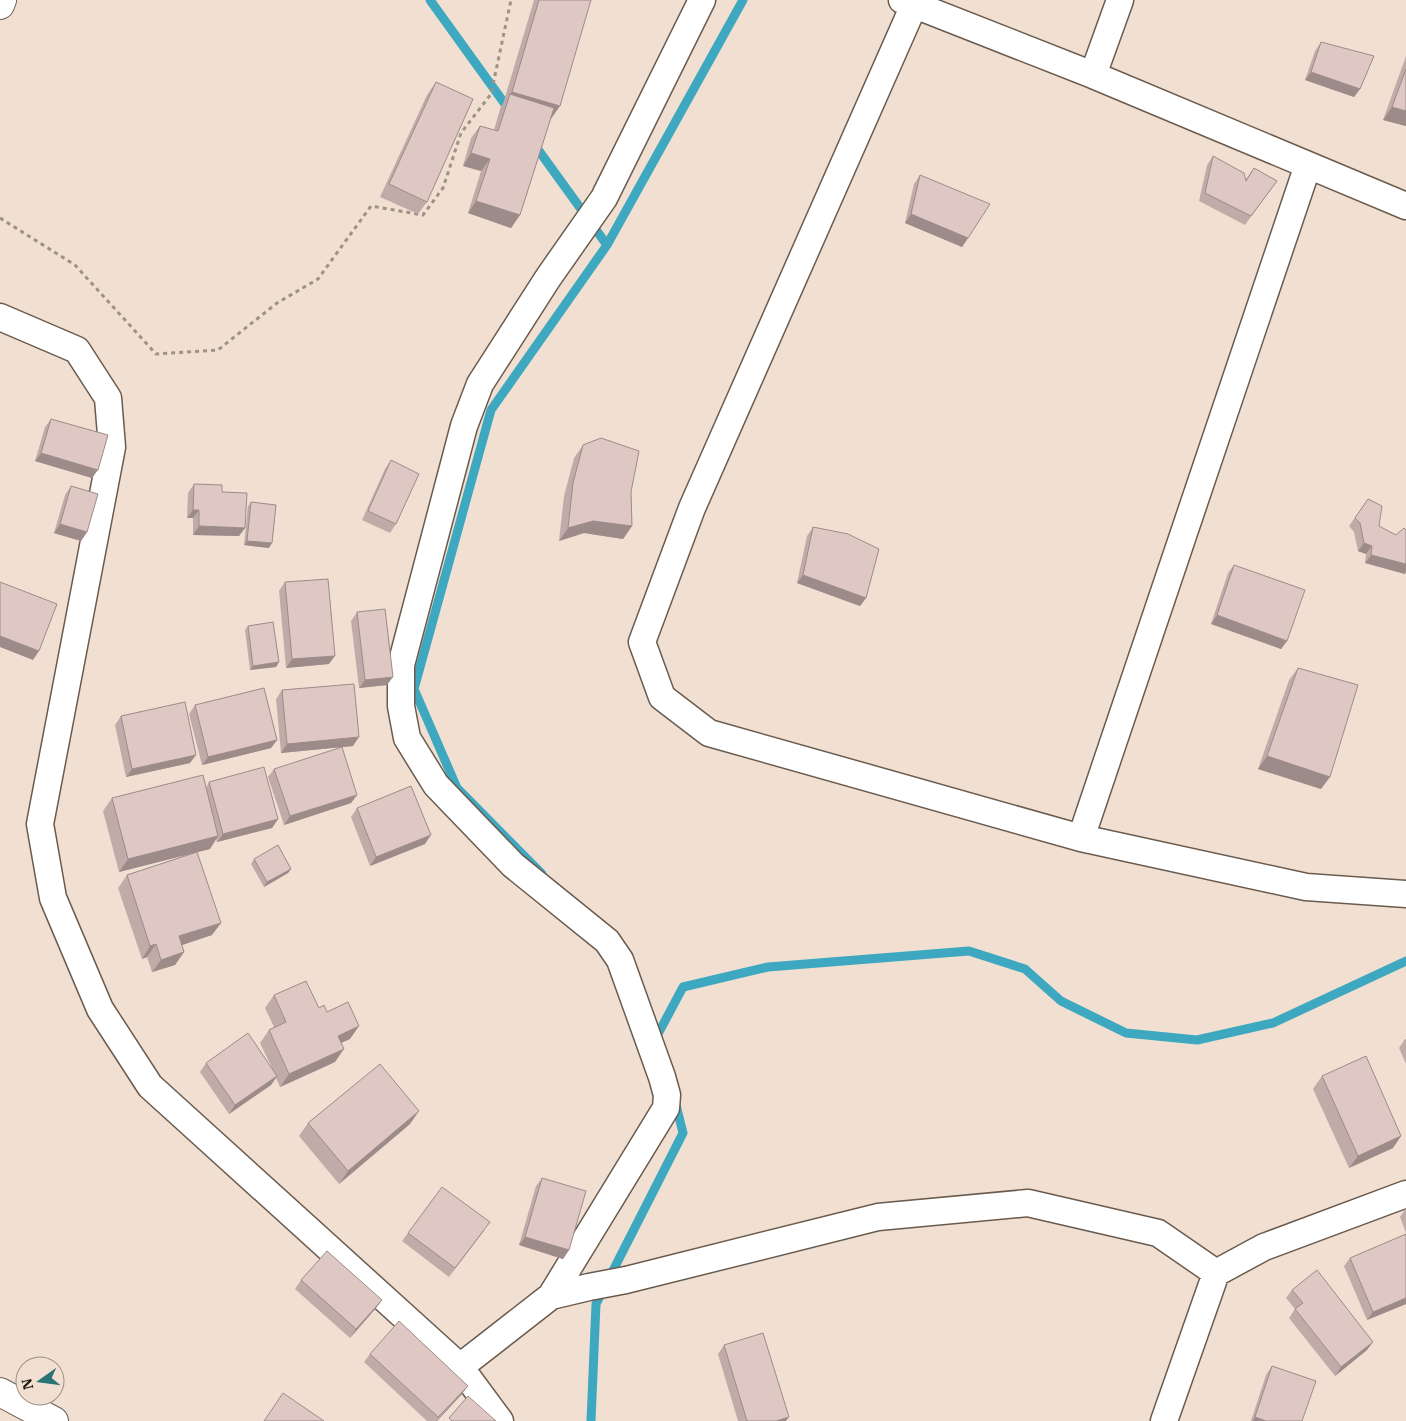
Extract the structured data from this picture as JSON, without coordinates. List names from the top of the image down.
{
  "north": "left"
}
